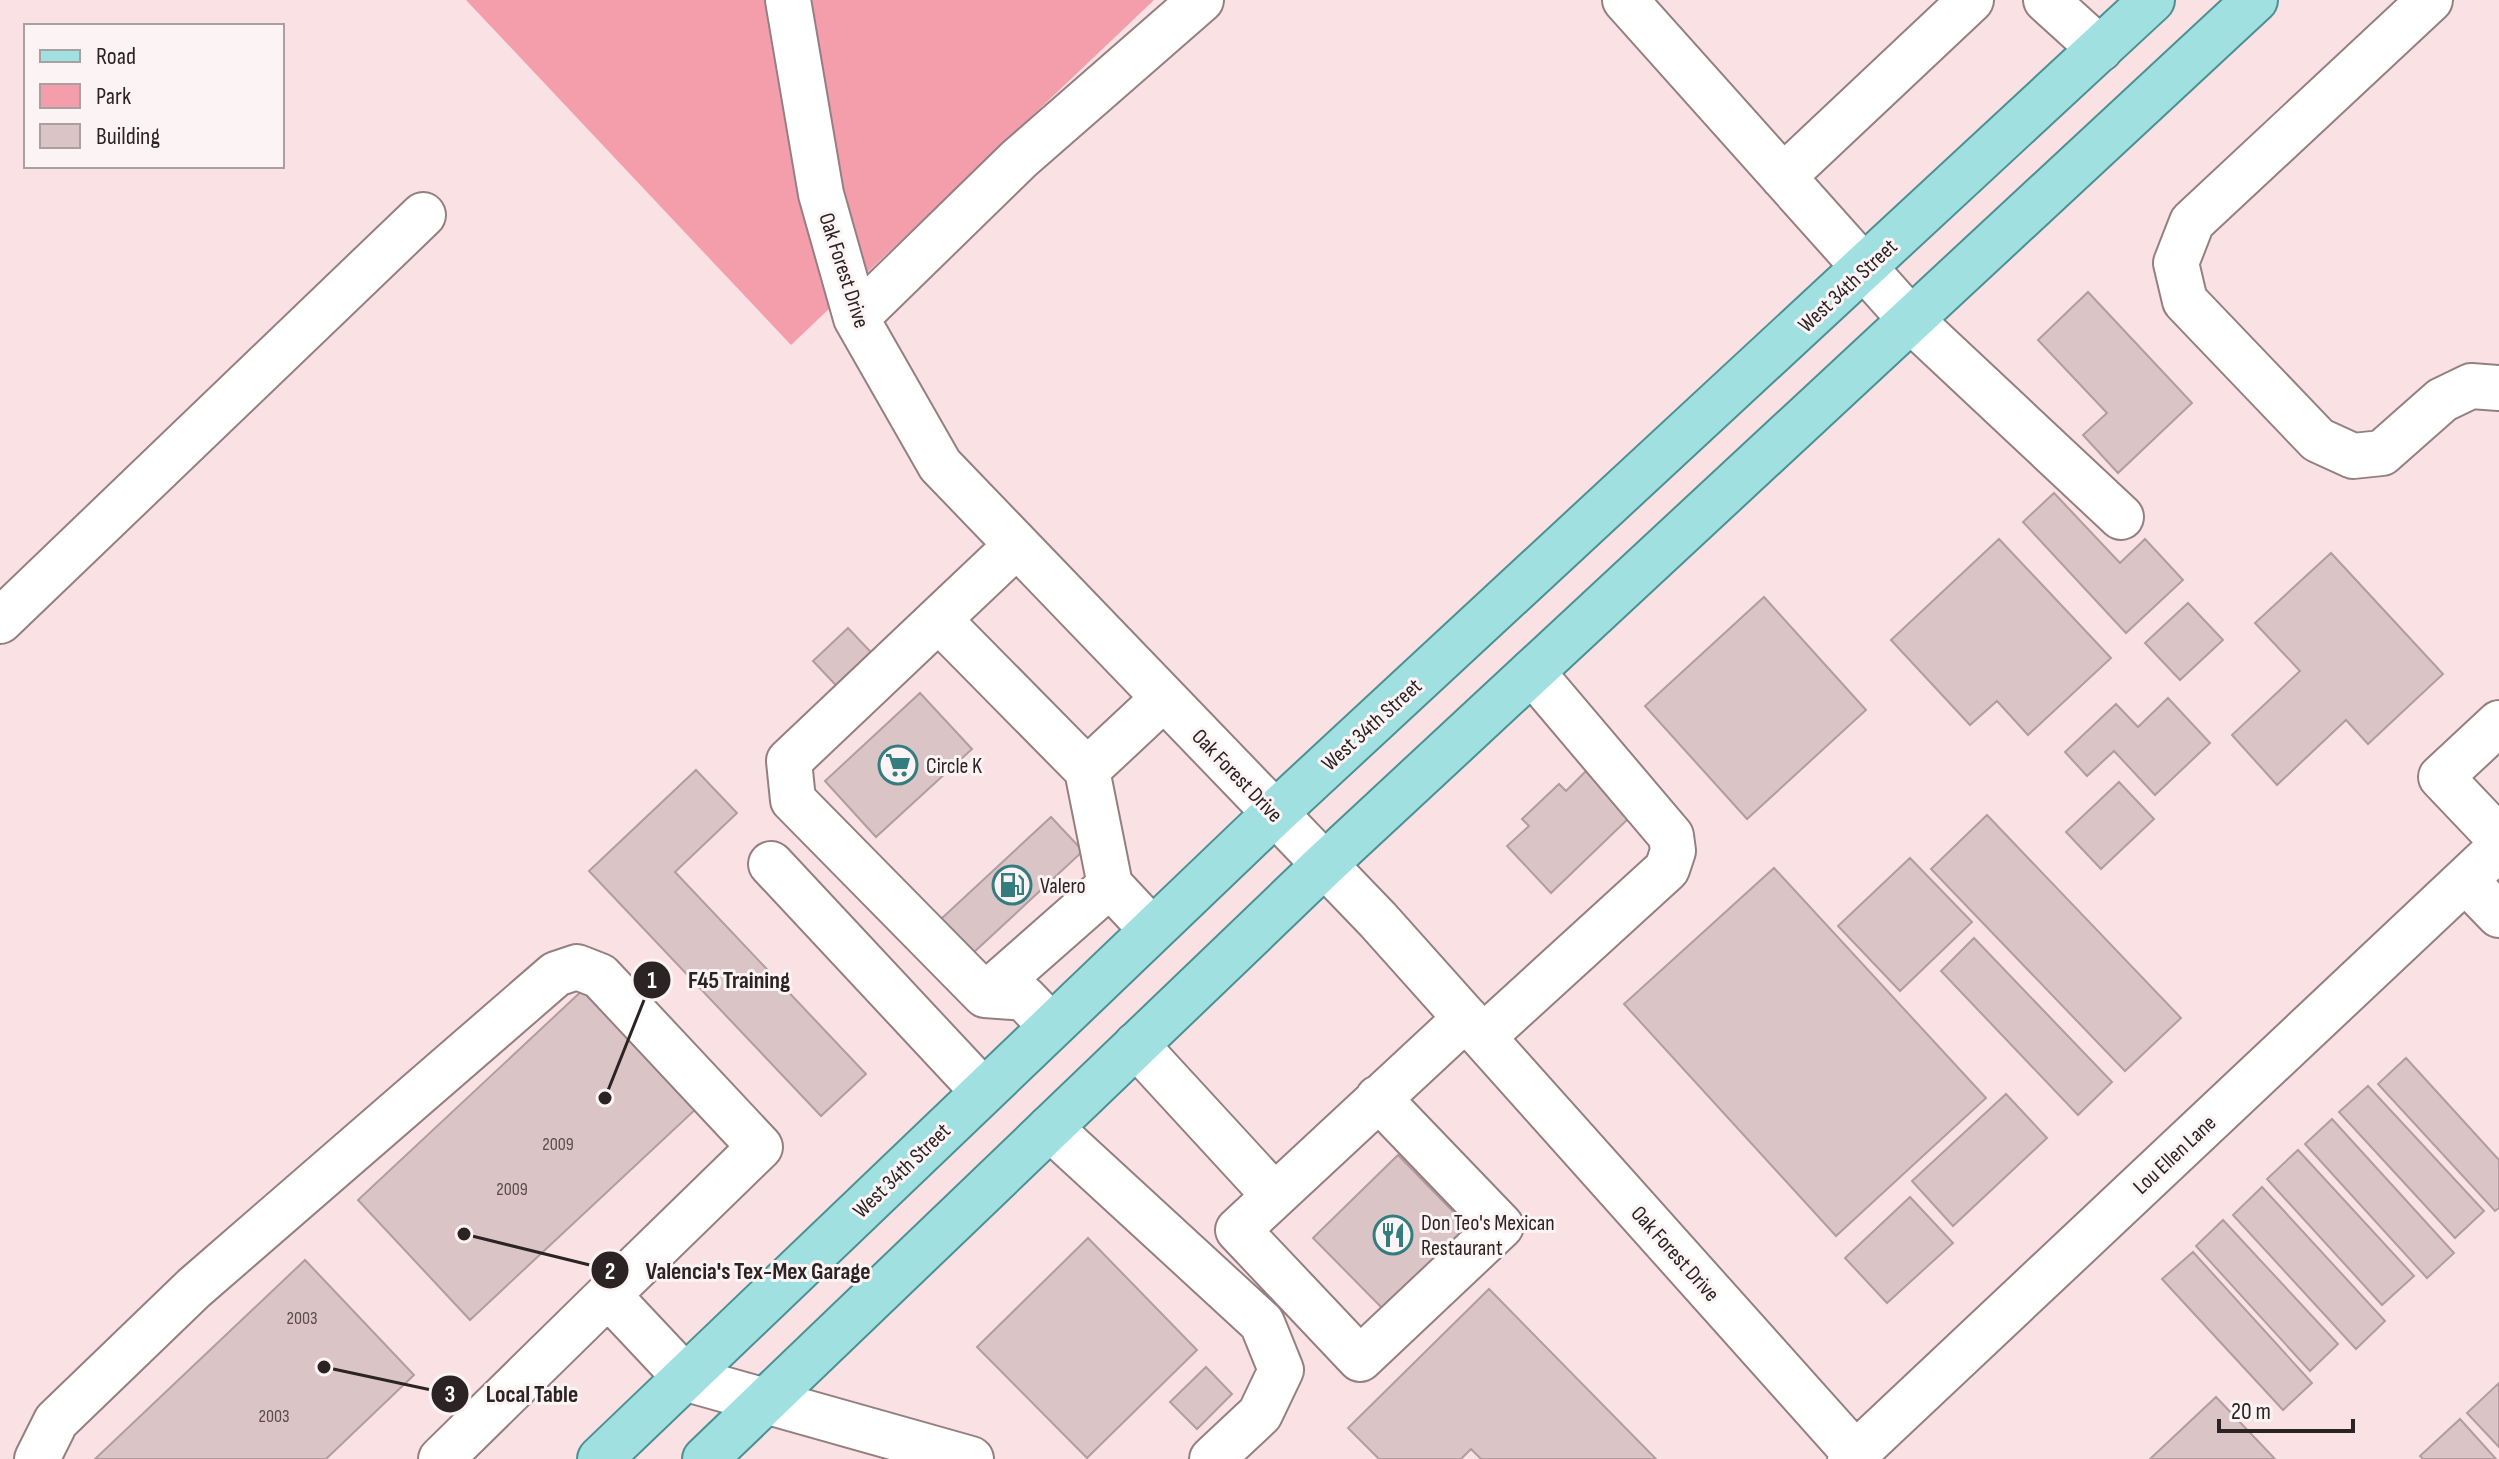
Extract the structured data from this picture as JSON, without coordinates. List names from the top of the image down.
{
  "streets": {
    "main road": ["West 34th Street"],
    "street": ["Oak Forest Drive", "Lou Ellen Lane"]
  },
  "crossings": [
    ["Oak Forest Drive", "West 34th Street"],
    ["Oak Forest Drive", "Lou Ellen Lane"]
  ],
  "places": {
    "supermarket": ["Circle K"],
    "fuel station": ["Valero"],
    "other": ["F45 Training", "Valencia's Tex-Mex Garage", "Local Table"],
    "restaurant": ["Don Teo's Mexican Restaurant"]
  },
  "house_numbers": [
    "2009",
    "2009",
    "2003",
    "2003"
  ],
  "legend": ["Road", "Park", "Building"],
  "scale_bar": "20 m"
}
